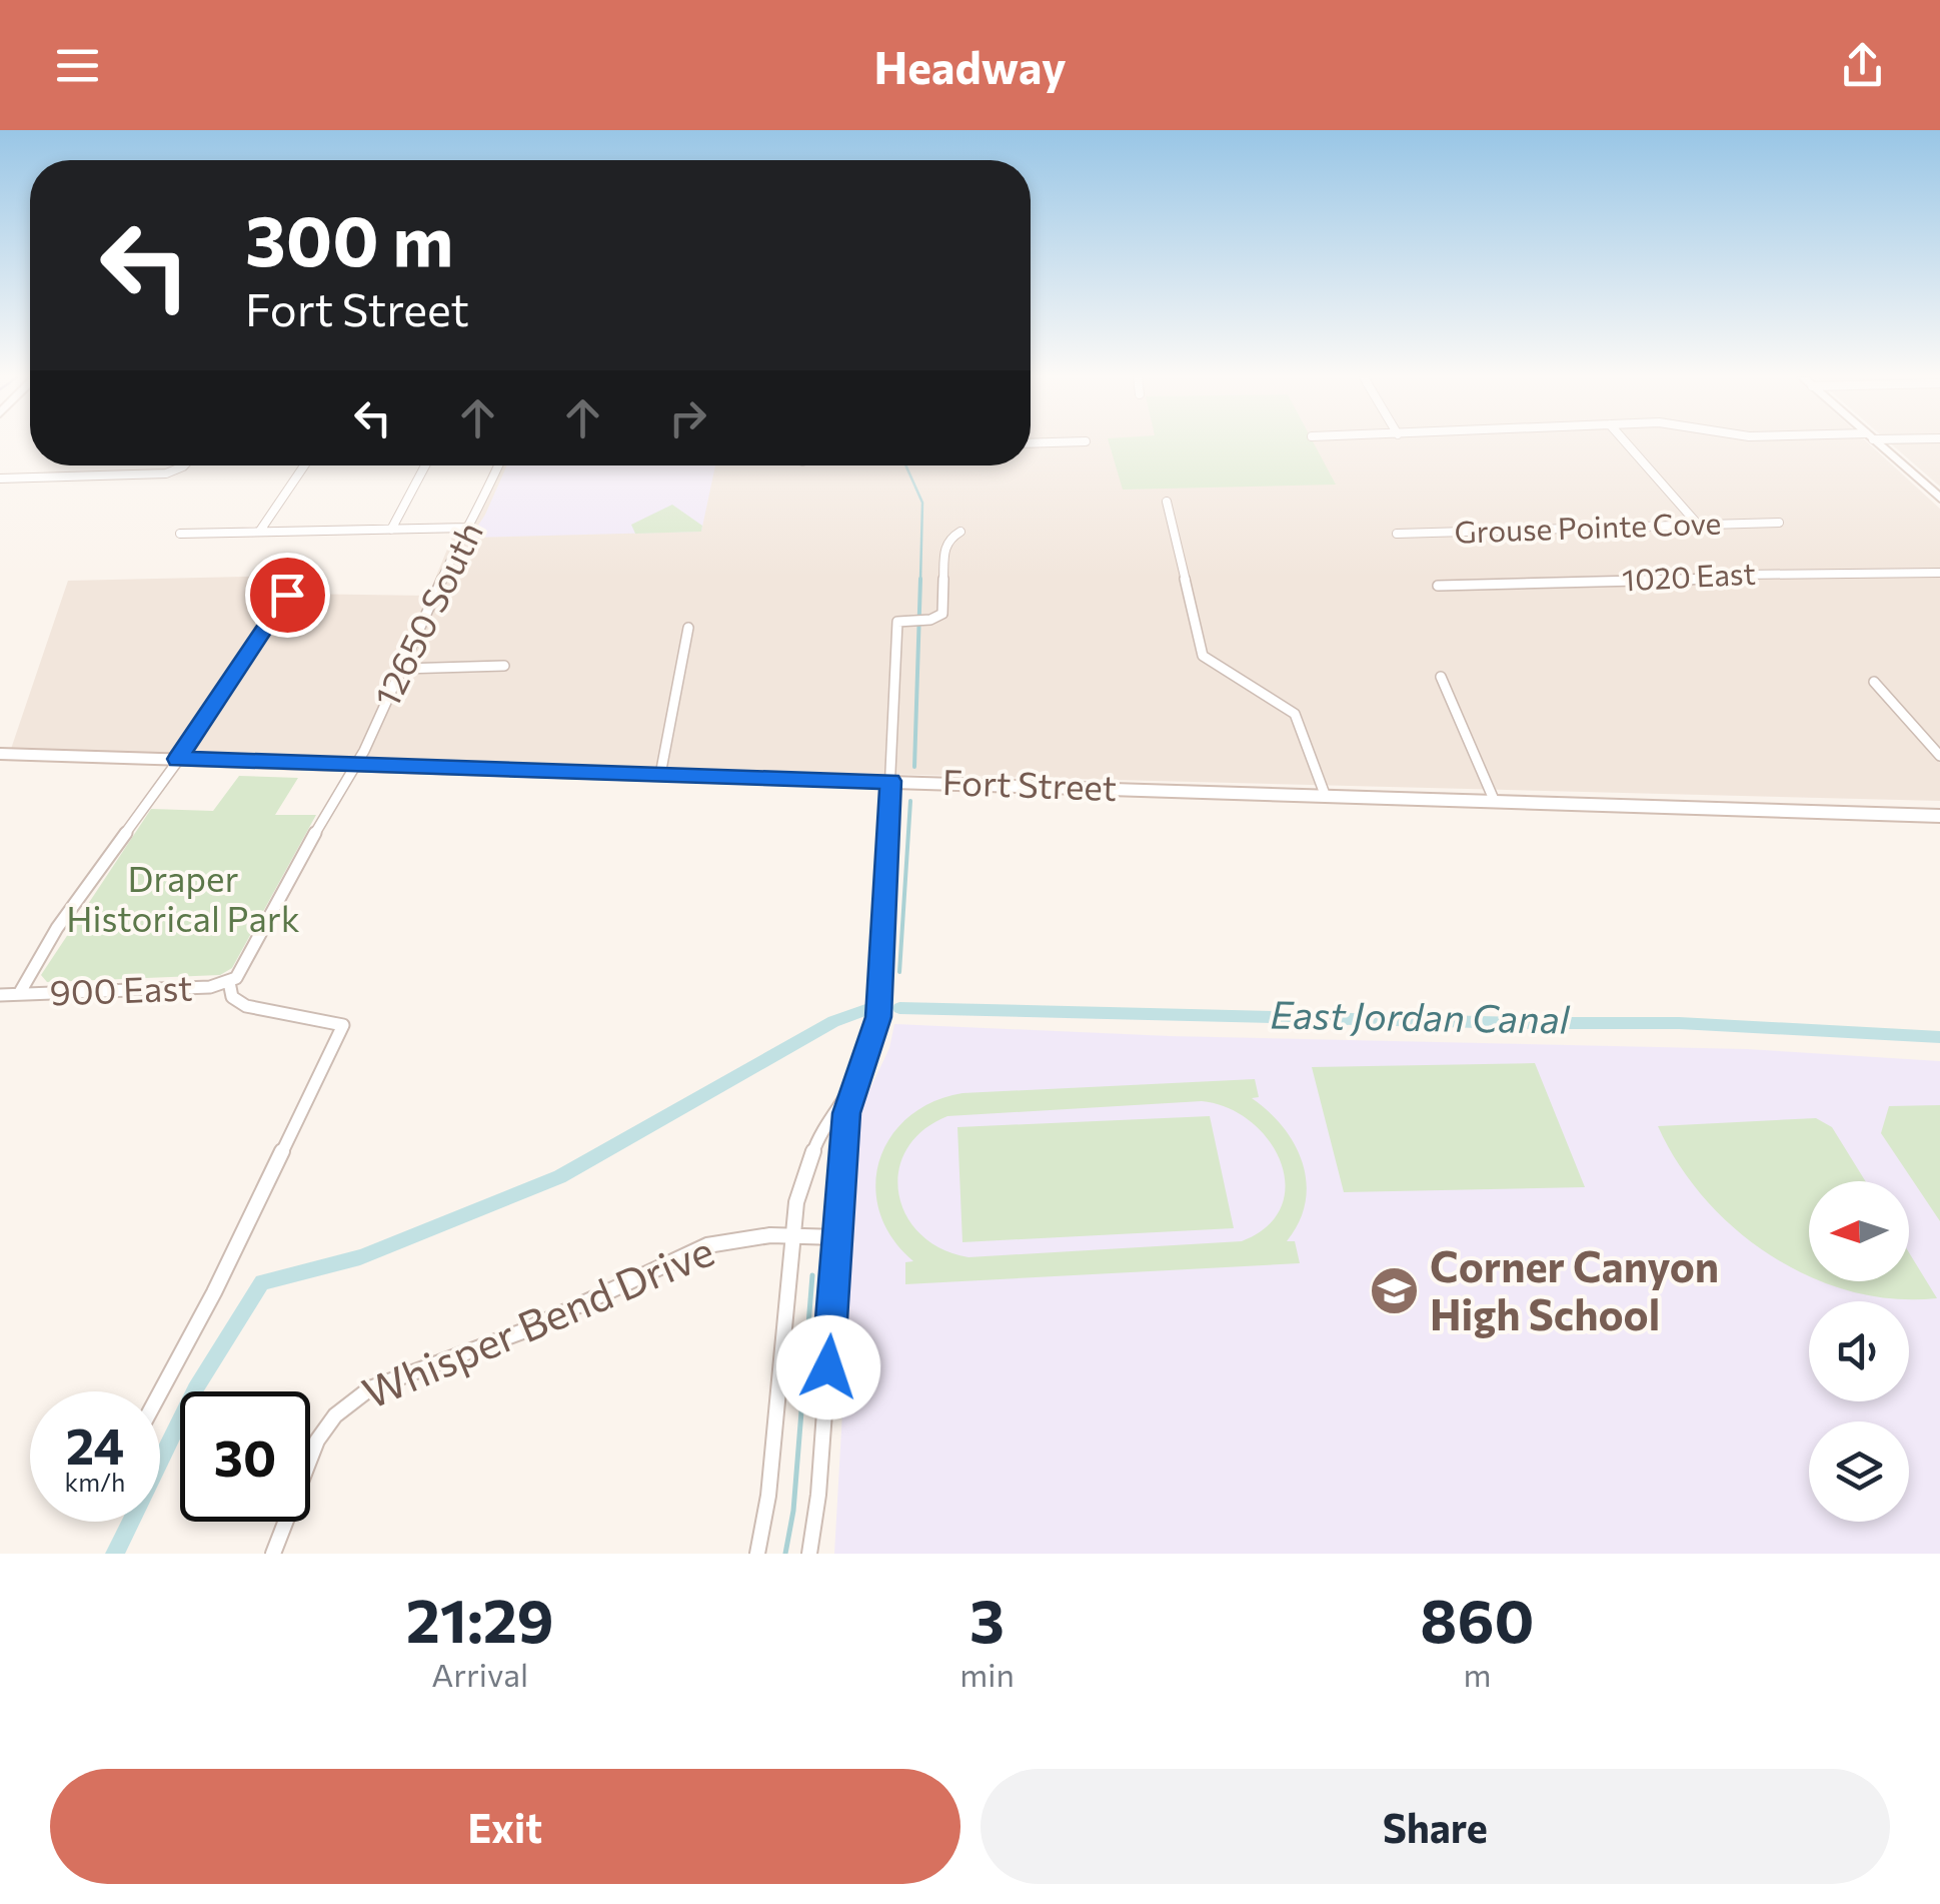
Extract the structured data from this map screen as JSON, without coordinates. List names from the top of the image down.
{
  "streets": {
    "street": [
      "Grouse Pointe Cove",
      "1020 East",
      "12650 South",
      "Fort Street",
      "900 East",
      "Whisper Bend Drive"
    ]
  },
  "crossings": [
    ["12650 South", "Fort Street"],
    ["12650 South", "900 East"]
  ],
  "water": ["East Jordan Canal"],
  "parks": ["Draper Historical Park"],
  "places": {
    "school or university": ["Corner Canyon High School"]
  },
  "north": "left",
  "page": {
    "header": "Headway",
    "turn": ["300 m", "Fort Street"],
    "speed": "24 km/h",
    "limit": "30",
    "eta": [
      "21:29",
      "Arrival",
      "3",
      "min",
      "860",
      "m"
    ],
    "buttons": ["Exit", "Share"]
  }
}
